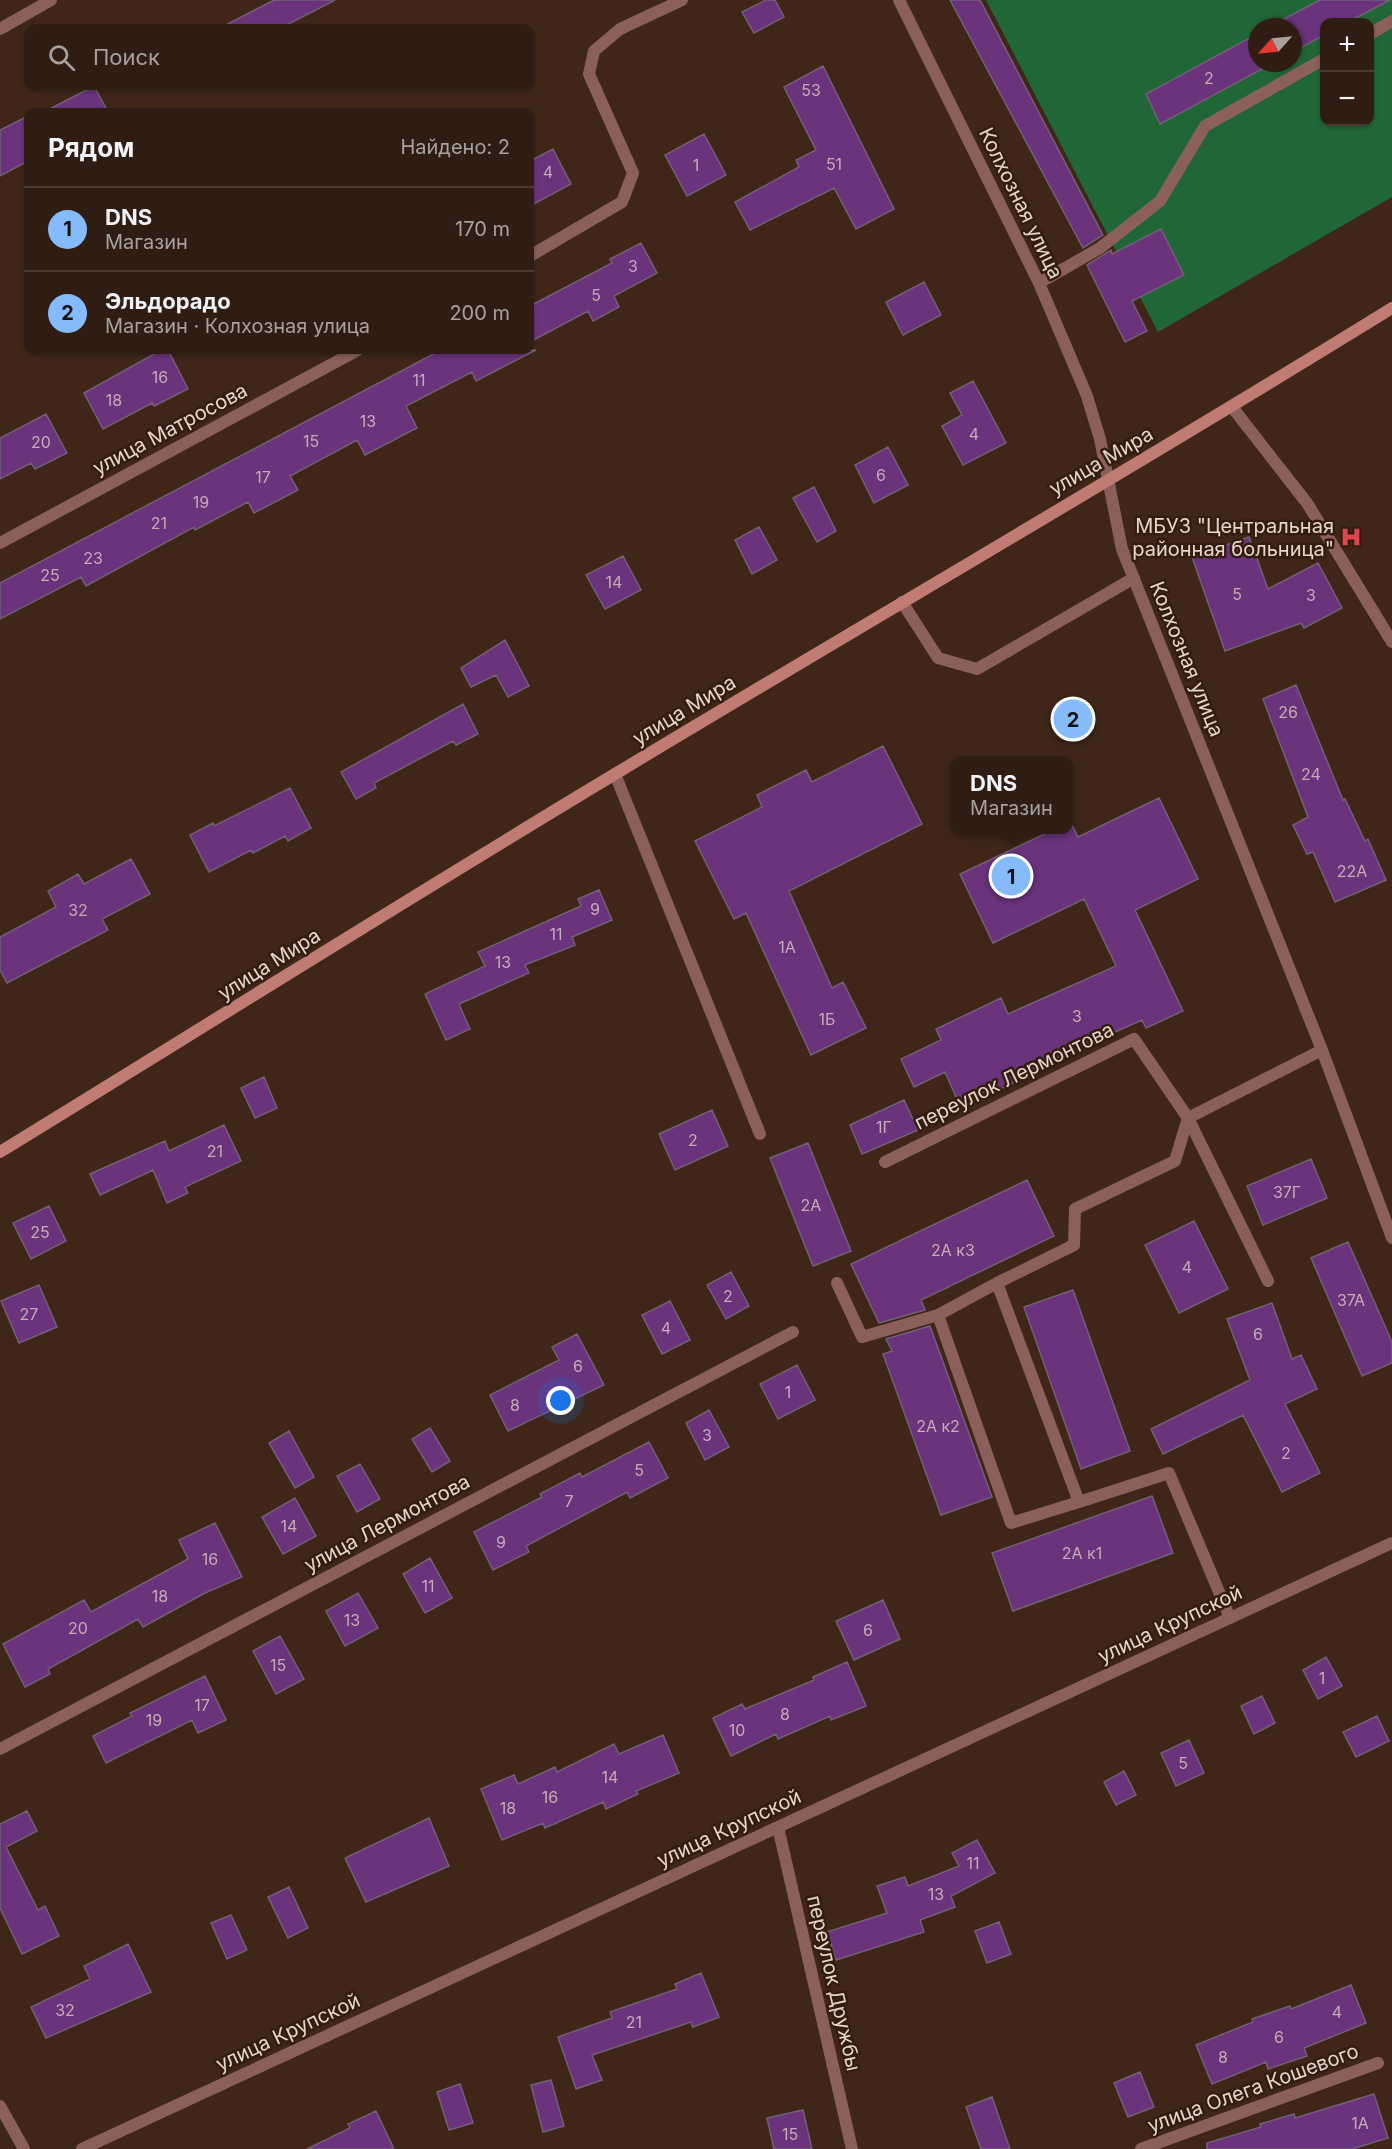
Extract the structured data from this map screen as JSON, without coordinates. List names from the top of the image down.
{
  "streets": {
    "main road": ["улица Мира"],
    "street": [
      "Колхозная улица",
      "улица Матросова",
      "переулок Лермонтова",
      "улица Лермонтова",
      "улица Крупской",
      "переулок Дружбы",
      "улица Олега Кошевого"
    ]
  },
  "crossings": [
    ["Колхозная улица", "улица Мира"],
    ["улица Крупской", "переулок Дружбы"]
  ],
  "places": {
    "hospital": ["МБУЗ \"Центральная районная больница\""]
  },
  "house_numbers": [
    "2",
    "53",
    "51",
    "1",
    "4",
    "3",
    "5",
    "16",
    "11",
    "18",
    "13",
    "4",
    "15",
    "20",
    "6",
    "17",
    "19",
    "21",
    "23",
    "25",
    "14",
    "5",
    "3",
    "26",
    "24",
    "22А",
    "9",
    "32",
    "11",
    "1А",
    "13",
    "3",
    "1Б",
    "1Г",
    "2",
    "21",
    "37Г",
    "2А",
    "25",
    "2А к3",
    "4",
    "2",
    "37А",
    "27",
    "4",
    "6",
    "6",
    "1",
    "8",
    "2А к2",
    "3",
    "2",
    "5",
    "7",
    "14",
    "9",
    "2А к1",
    "16",
    "11",
    "18",
    "13",
    "20",
    "6",
    "15",
    "1",
    "17",
    "8",
    "19",
    "10",
    "5",
    "14",
    "16",
    "18",
    "11",
    "13",
    "32",
    "4",
    "21",
    "6",
    "8",
    "1А",
    "15"
  ],
  "north": "bottom left",
  "page": {
    "map_buttons": ["+", "−"],
    "search": "Поиск",
    "heading": ["Рядом", "Найдено: 2"],
    "list": [
      {
        "mark": "1",
        "name": "DNS",
        "note": "Магазин",
        "value": "170 m"
      },
      {
        "mark": "2",
        "name": "Эльдорадо",
        "note": "Магазин · Колхозная улица",
        "value": "200 m"
      }
    ],
    "pins": ["2", "1"],
    "popup": ["DNS", "Магазин"]
  }
}
